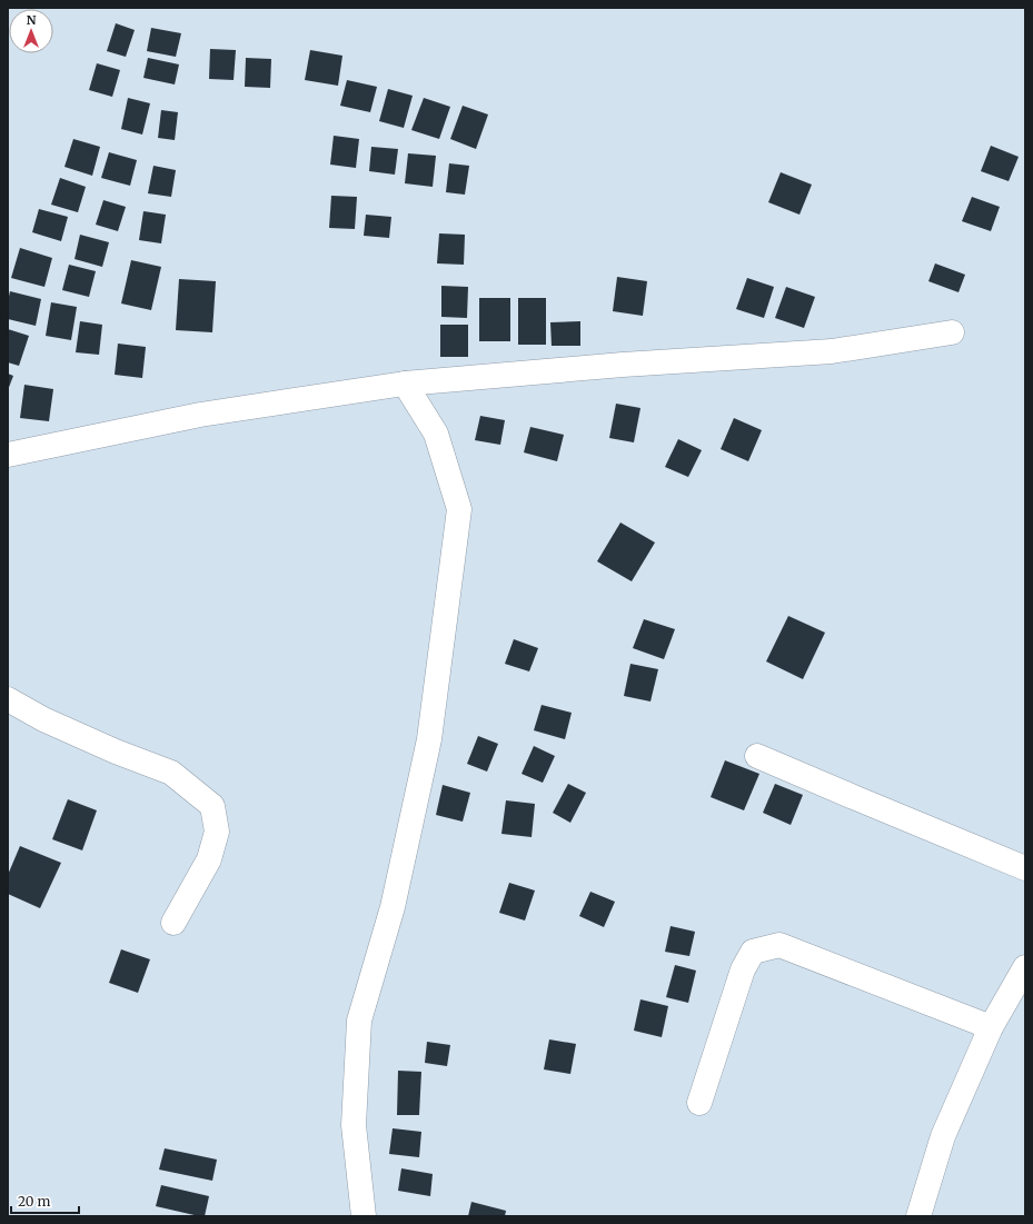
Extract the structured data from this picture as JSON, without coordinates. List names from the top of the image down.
{
  "scale_bar": "20 m",
  "north": "top"
}
